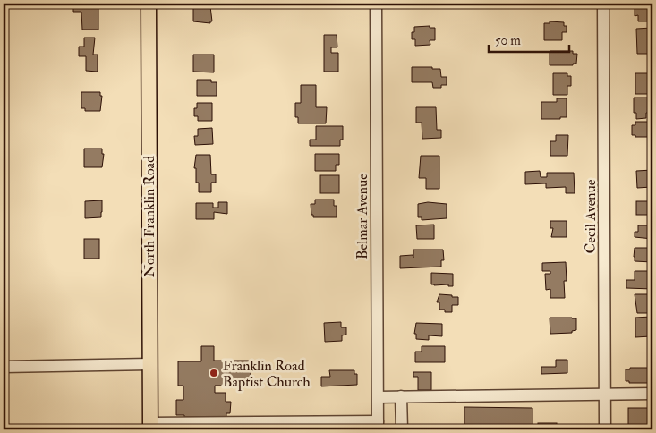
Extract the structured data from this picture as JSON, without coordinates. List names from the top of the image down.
{
  "streets": {
    "main road": ["North Franklin Road"],
    "street": ["Belmar Avenue", "Cecil Avenue"]
  },
  "places": ["Franklin Road Baptist Church"],
  "scale_bar": "50 m"
}
